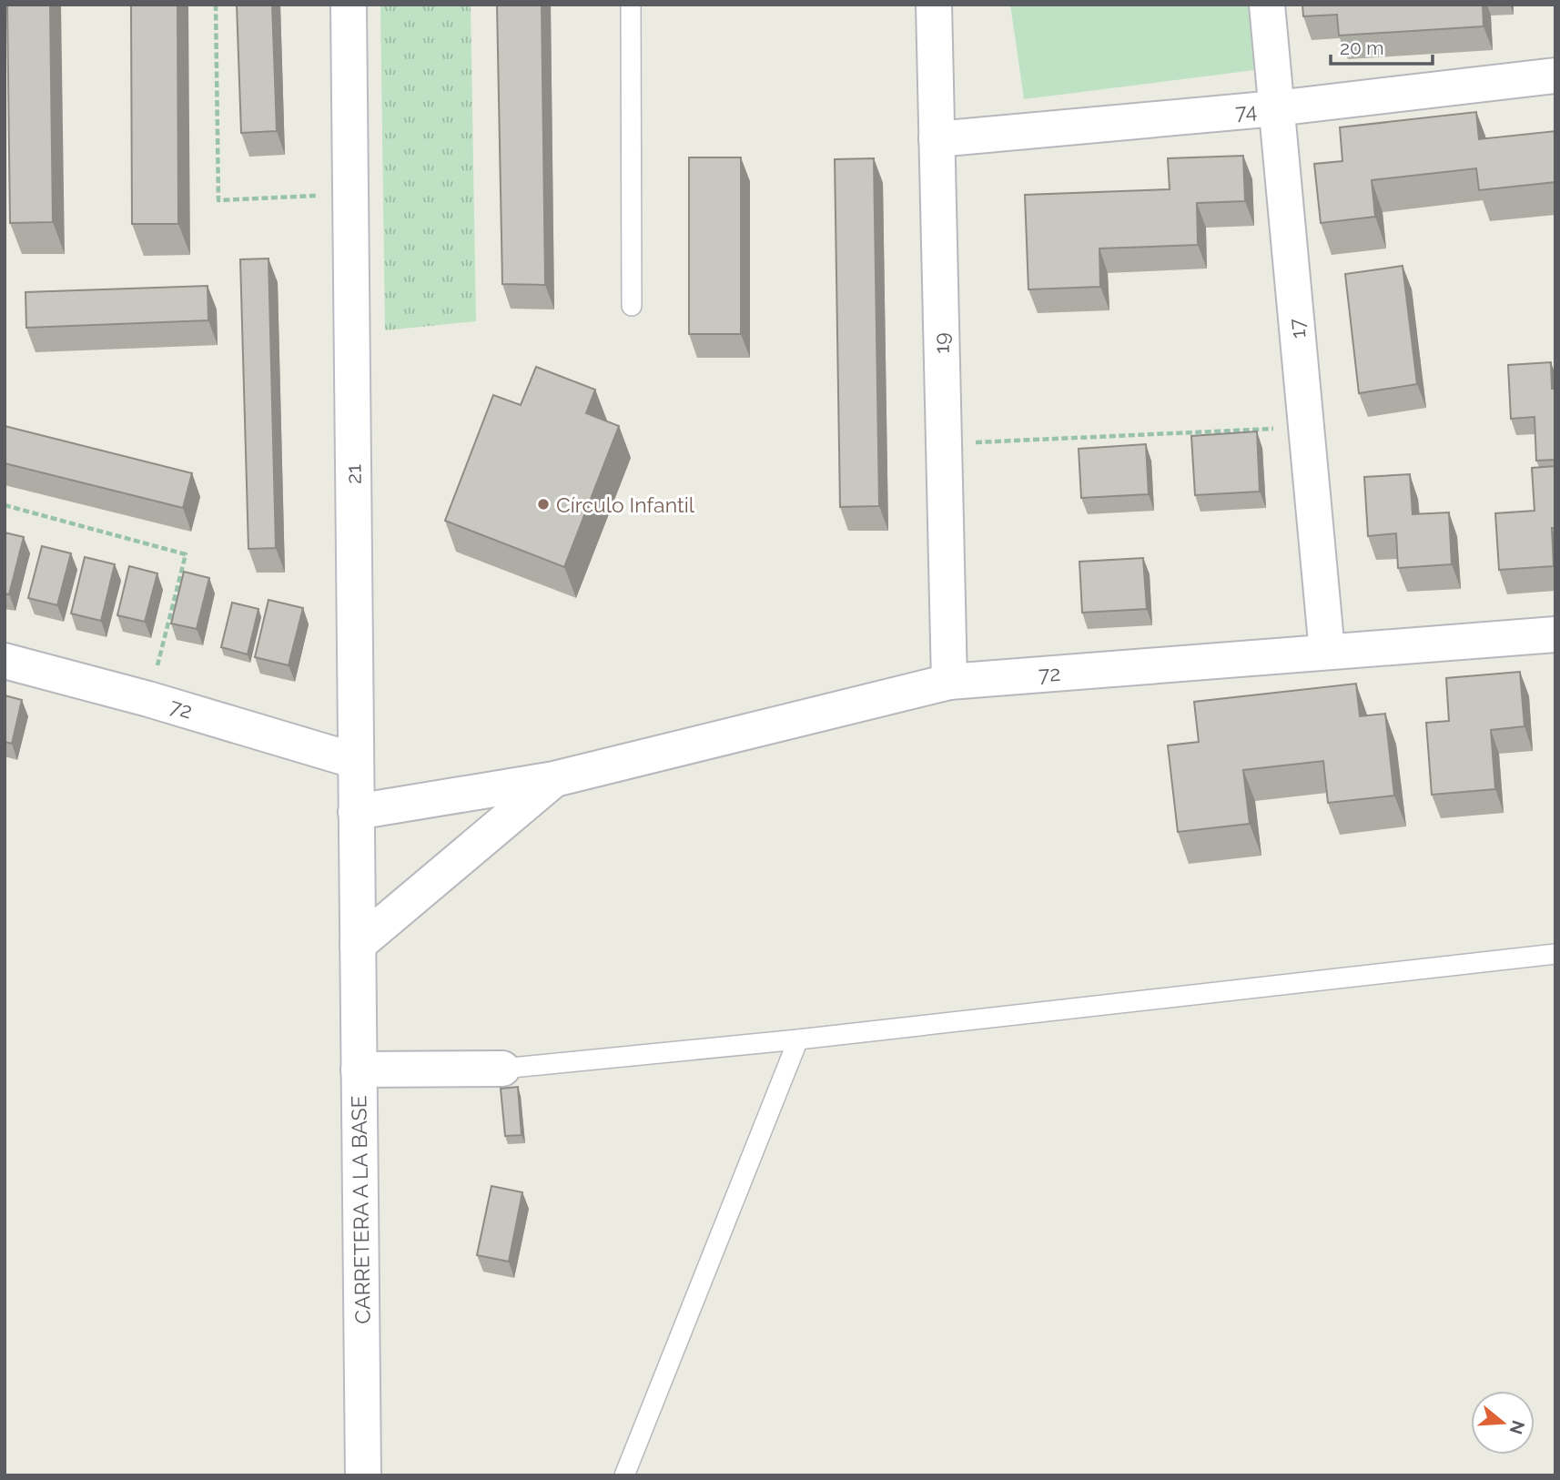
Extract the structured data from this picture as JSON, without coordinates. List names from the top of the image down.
{
  "streets": {
    "street": [
      "74",
      "17",
      "19",
      "21",
      "72",
      "CARRETERA A LA BASE"
    ]
  },
  "crossings": [
    ["74", "17"],
    ["74", "19"],
    ["17", "72"],
    ["19", "72"],
    ["21", "72"],
    ["21", "CARRETERA A LA BASE"],
    ["72", "CARRETERA A LA BASE"]
  ],
  "places": ["Círculo Infantil"],
  "scale_bar": "20 m",
  "north": "right"
}
